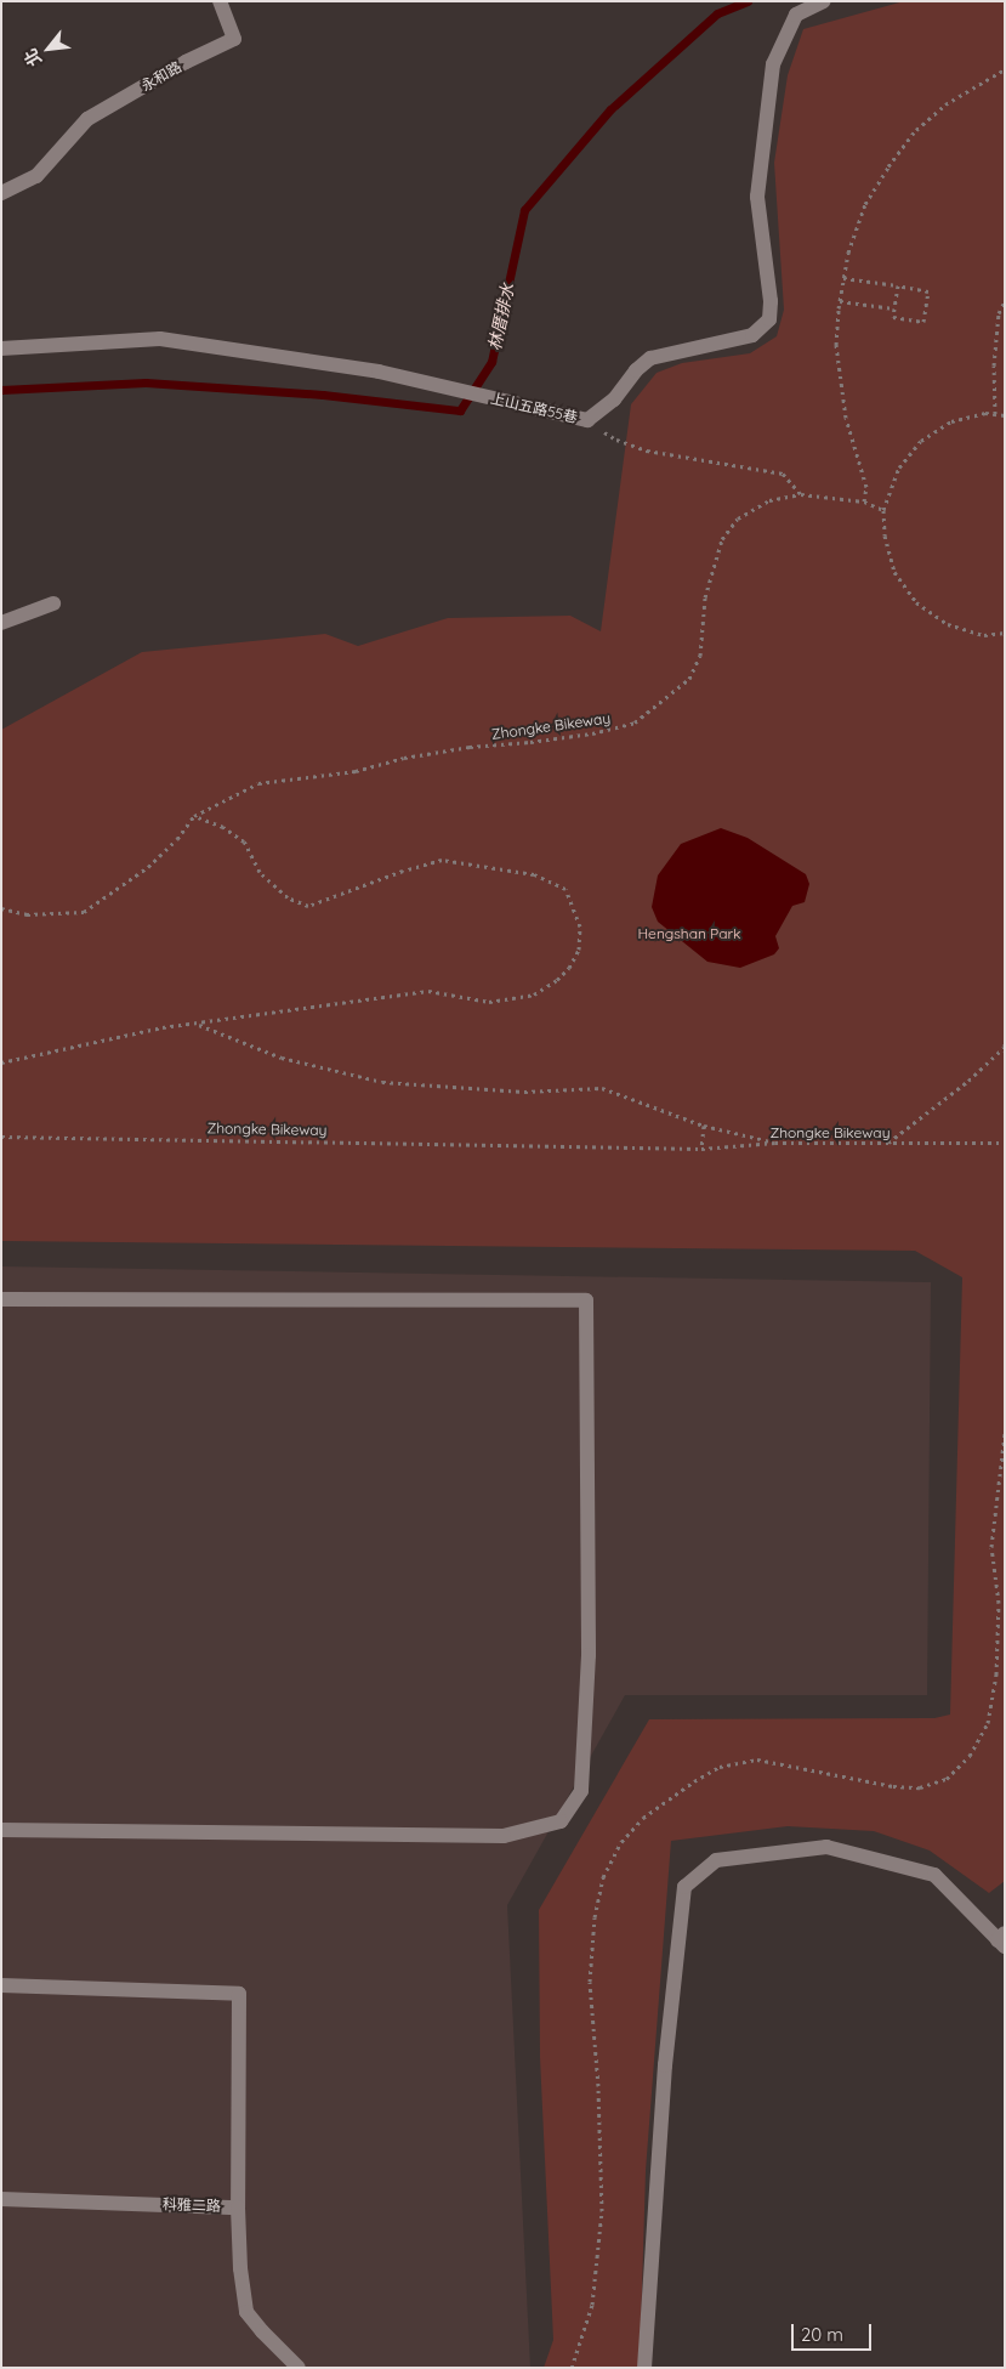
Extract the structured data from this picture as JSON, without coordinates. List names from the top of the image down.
{
  "streets": {
    "street": ["永和路", "上山五路55巷", "科雅二路"],
    "path": ["Zhongke Bikeway"]
  },
  "water": ["林厝排水"],
  "parks": ["Hengshan Park"],
  "scale_bar": "20 m",
  "north": "bottom left"
}
